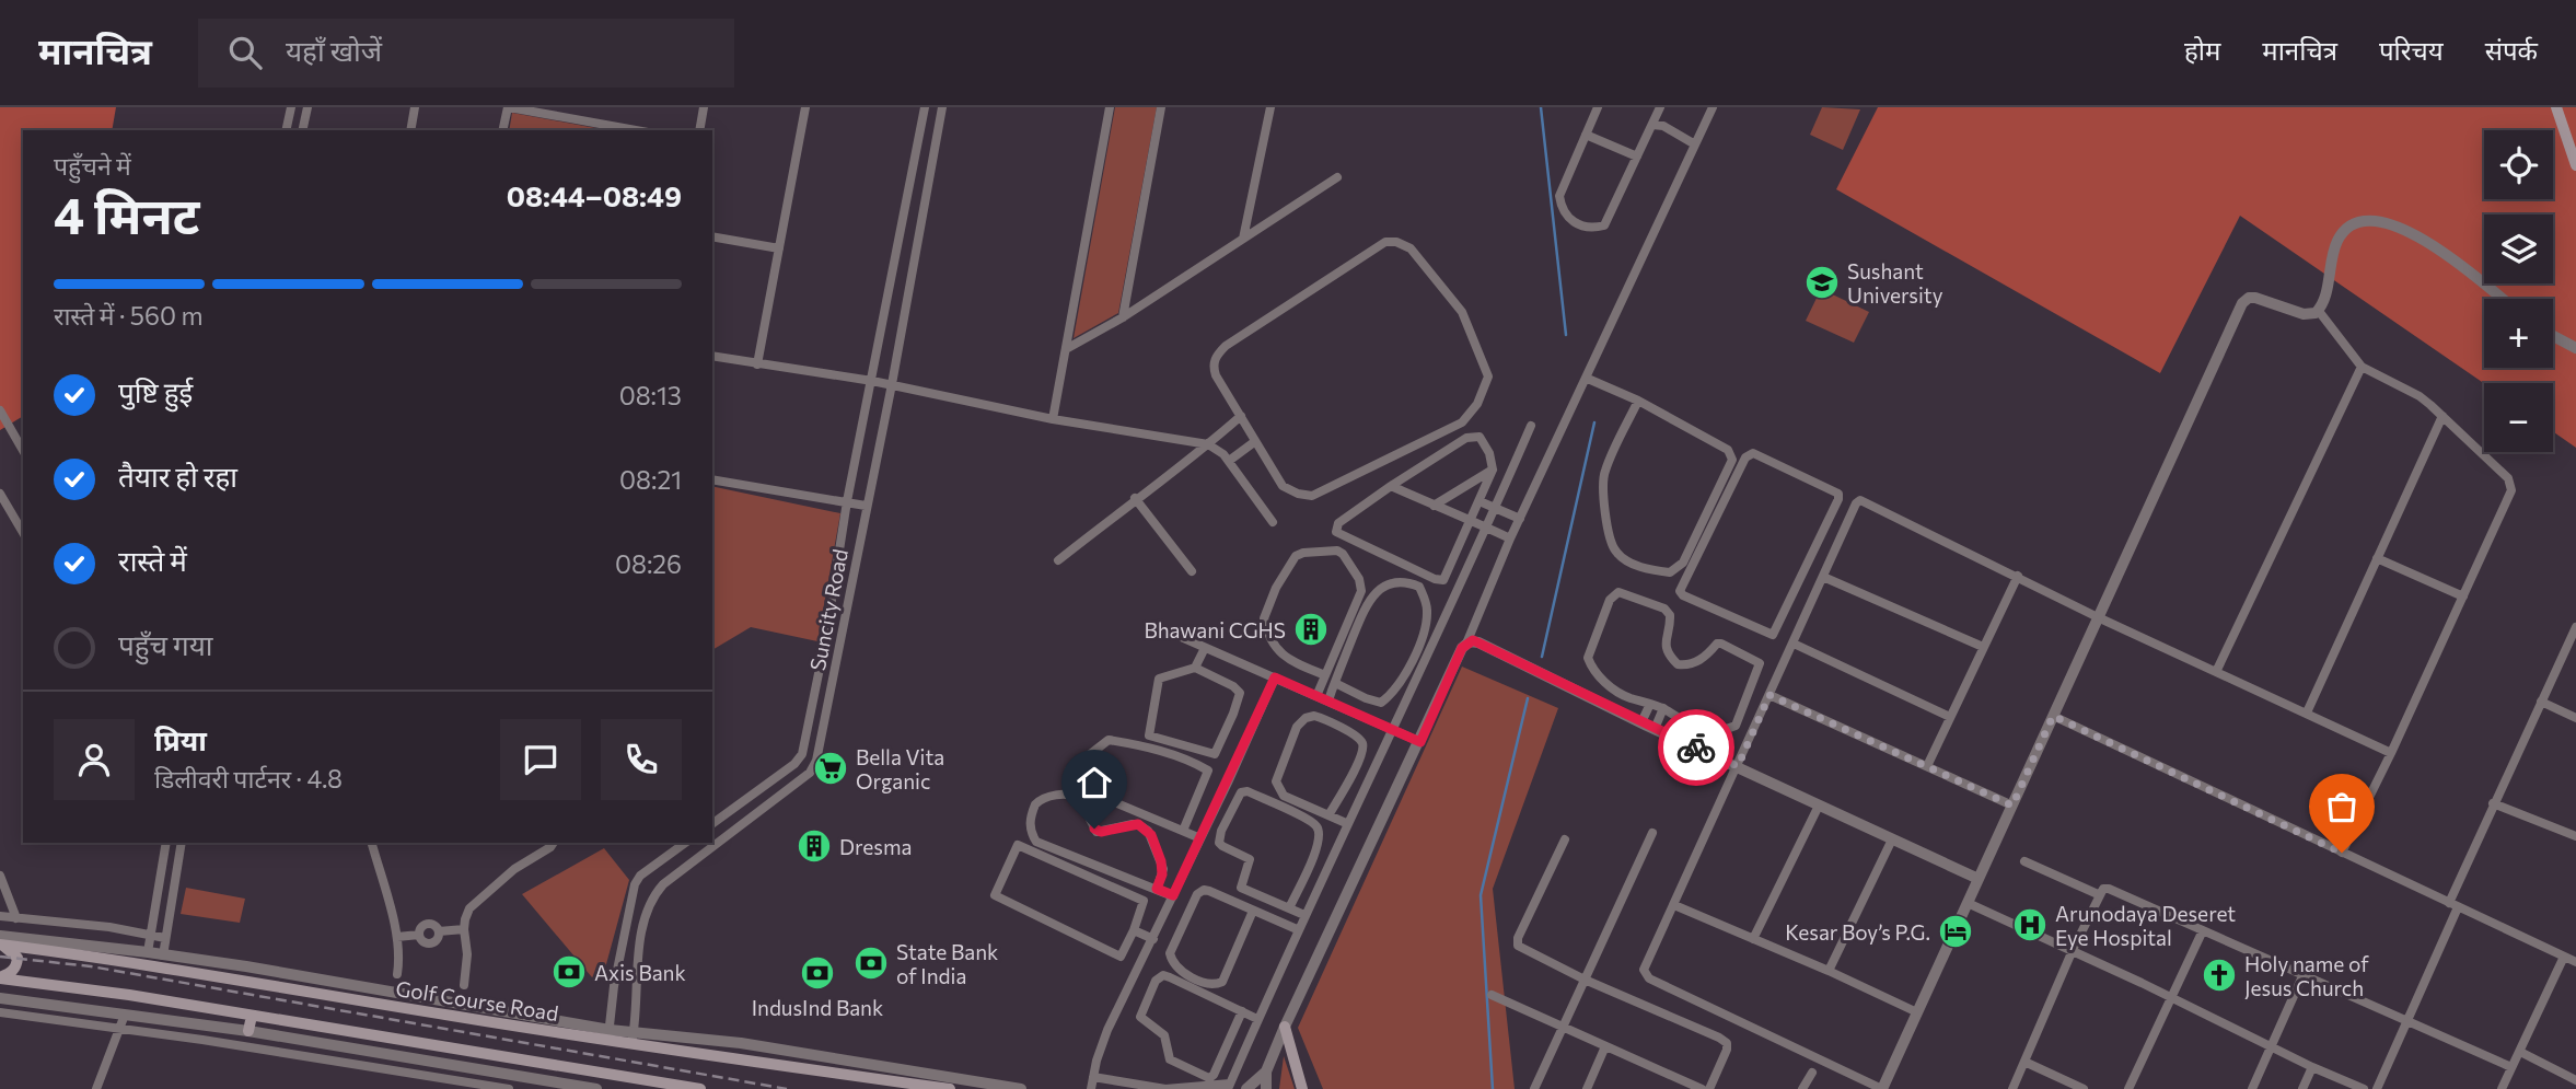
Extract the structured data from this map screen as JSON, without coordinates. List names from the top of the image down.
{
  "streets": {
    "main road": ["Golf Course Road"],
    "street": ["Suncity Road"]
  },
  "crossings": [
    ["Suncity Road", "Golf Course Road"]
  ],
  "places": {
    "school or university": ["Sushant University"],
    "building": ["Bhawani CGHS", "Dresma"],
    "supermarket": ["Bella Vita Organic"],
    "hospital": ["Arunodaya Deseret Eye Hospital"],
    "hotel": ["Kesar Boy’s P.G."],
    "bank": ["State Bank of India", "Axis Bank", "IndusInd Bank"],
    "church": ["Holy name of Jesus Church"]
  },
  "page": {
    "header": "मानचित्र",
    "search": "यहाँ खोजें",
    "nav": [
      "होम",
      "मानचित्र",
      "परिचय",
      "संपर्क"
    ],
    "map_buttons": ["+", "−"],
    "heading": ["4 मिनट", "पहुँचने में", "08:44–08:49"],
    "panel": ["प्रिया", "डिलीवरी पार्टनर · 4.8"],
    "bar": "रास्ते में · 560 m",
    "list": [
      ["पुष्टि हुई", "08:13"],
      ["तैयार हो रहा", "08:21"],
      ["रास्ते में", "08:26"],
      "पहुँच गया"
    ]
  }
}
